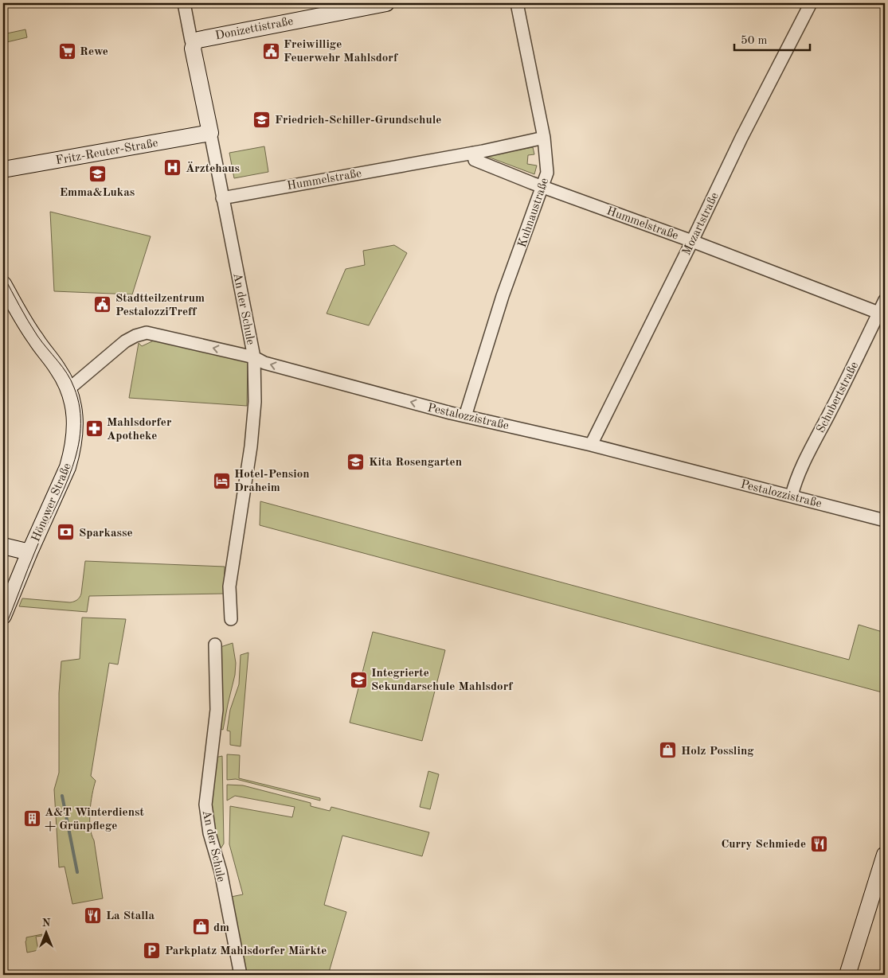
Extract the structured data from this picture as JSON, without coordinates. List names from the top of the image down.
{
  "streets": {
    "street": [
      "Donizettistraße",
      "Fritz-Reuter-Straße",
      "Hummelstraße",
      "Kuhnaustraße",
      "Mozartstraße",
      "An der Schule",
      "Schubertstraße",
      "Pestalozzistraße",
      "Hönower Straße"
    ]
  },
  "crossings": [
    ["Donizettistraße", "An der Schule"],
    ["Fritz-Reuter-Straße", "An der Schule"],
    ["Hummelstraße", "Kuhnaustraße"],
    ["Hummelstraße", "Mozartstraße"],
    ["Hummelstraße", "An der Schule"],
    ["Hummelstraße", "Schubertstraße"],
    ["Kuhnaustraße", "Pestalozzistraße"],
    ["Mozartstraße", "Pestalozzistraße"],
    ["An der Schule", "Pestalozzistraße"],
    ["Schubertstraße", "Pestalozzistraße"],
    ["Pestalozzistraße", "Hönower Straße"]
  ],
  "one_way": ["Pestalozzistraße"],
  "places": {
    "supermarket": ["Rewe"],
    "public building": ["Freiwillige Feuerwehr Mahlsdorf", "Stadtteilzentrum PestalozziTreff"],
    "school or university": [
      "Friedrich-Schiller-Grundschule",
      "Emma&Lukas",
      "Kita Rosengarten",
      "Integrierte Sekundarschule Mahlsdorf"
    ],
    "hospital": ["Ärztehaus"],
    "pharmacy": ["Mahlsdorfer Apotheke"],
    "hotel": ["Hotel-Pension Draheim"],
    "bank": ["Sparkasse"],
    "shop": ["Holz Possling", "dm"],
    "building": ["A&T Winterdienst + Grünpflege"],
    "restaurant": ["Curry Schmiede", "La Stalla"],
    "parking": ["Parkplatz Mahlsdorfer Märkte"]
  },
  "scale_bar": "50 m",
  "north": "top"
}
